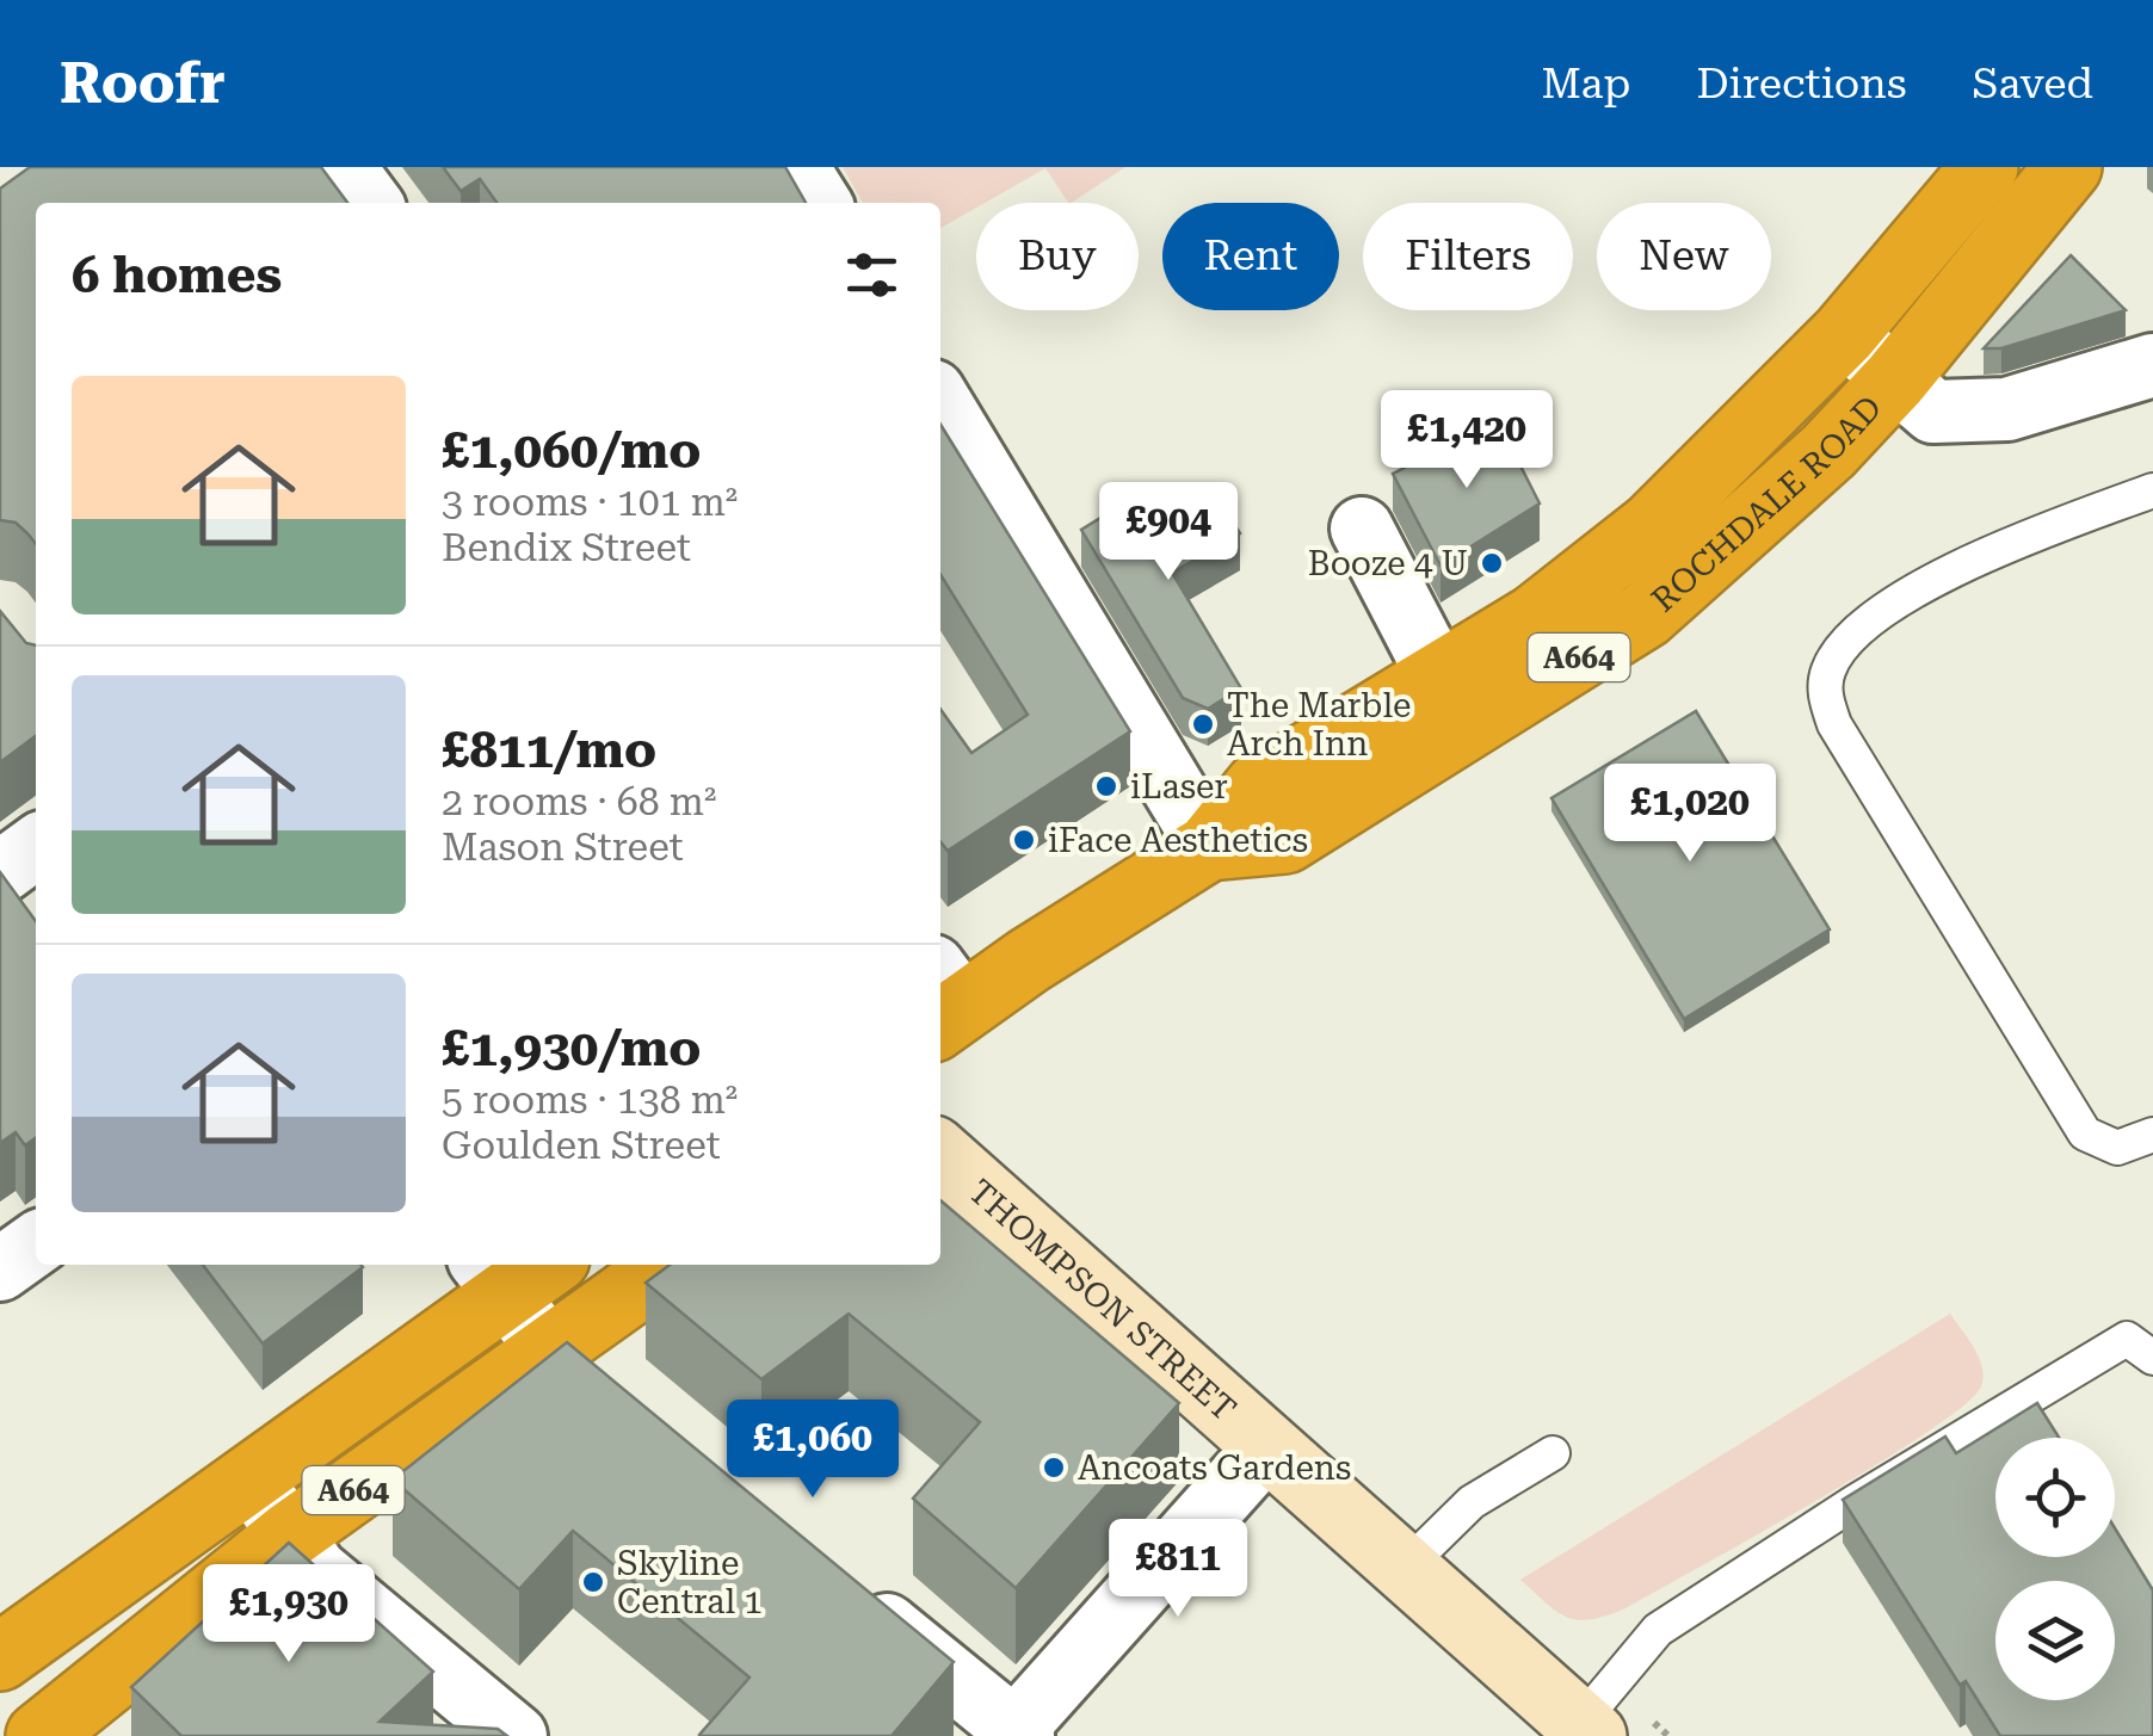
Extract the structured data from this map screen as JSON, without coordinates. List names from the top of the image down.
{
  "streets": {
    "highway": ["ROCHDALE ROAD", "A664"],
    "street": ["THOMPSON STREET"]
  },
  "places": [
    "Booze 4 U",
    "The Marble Arch Inn",
    "iLaser",
    "iFace Aesthetics",
    "Ancoats Gardens",
    "Skyline Central 1"
  ],
  "page": {
    "header": "Roofr",
    "nav": ["Map", "Directions", "Saved"],
    "chip": [
      "Buy",
      "Rent",
      "Filters",
      "New"
    ],
    "heading": "6 homes",
    "list": [
      {
        "name": "£1,060/mo",
        "note": "3 rooms · 101 m² · Bendix Street"
      },
      {
        "name": "£811/mo",
        "note": "2 rooms · 68 m² · Mason Street"
      },
      {
        "name": "£1,930/mo",
        "note": "5 rooms · 138 m² · Goulden Street"
      }
    ],
    "price": [
      "£1,420",
      "£904",
      "£1,020",
      "£1,060",
      "£811",
      "£1,930"
    ]
  }
}
